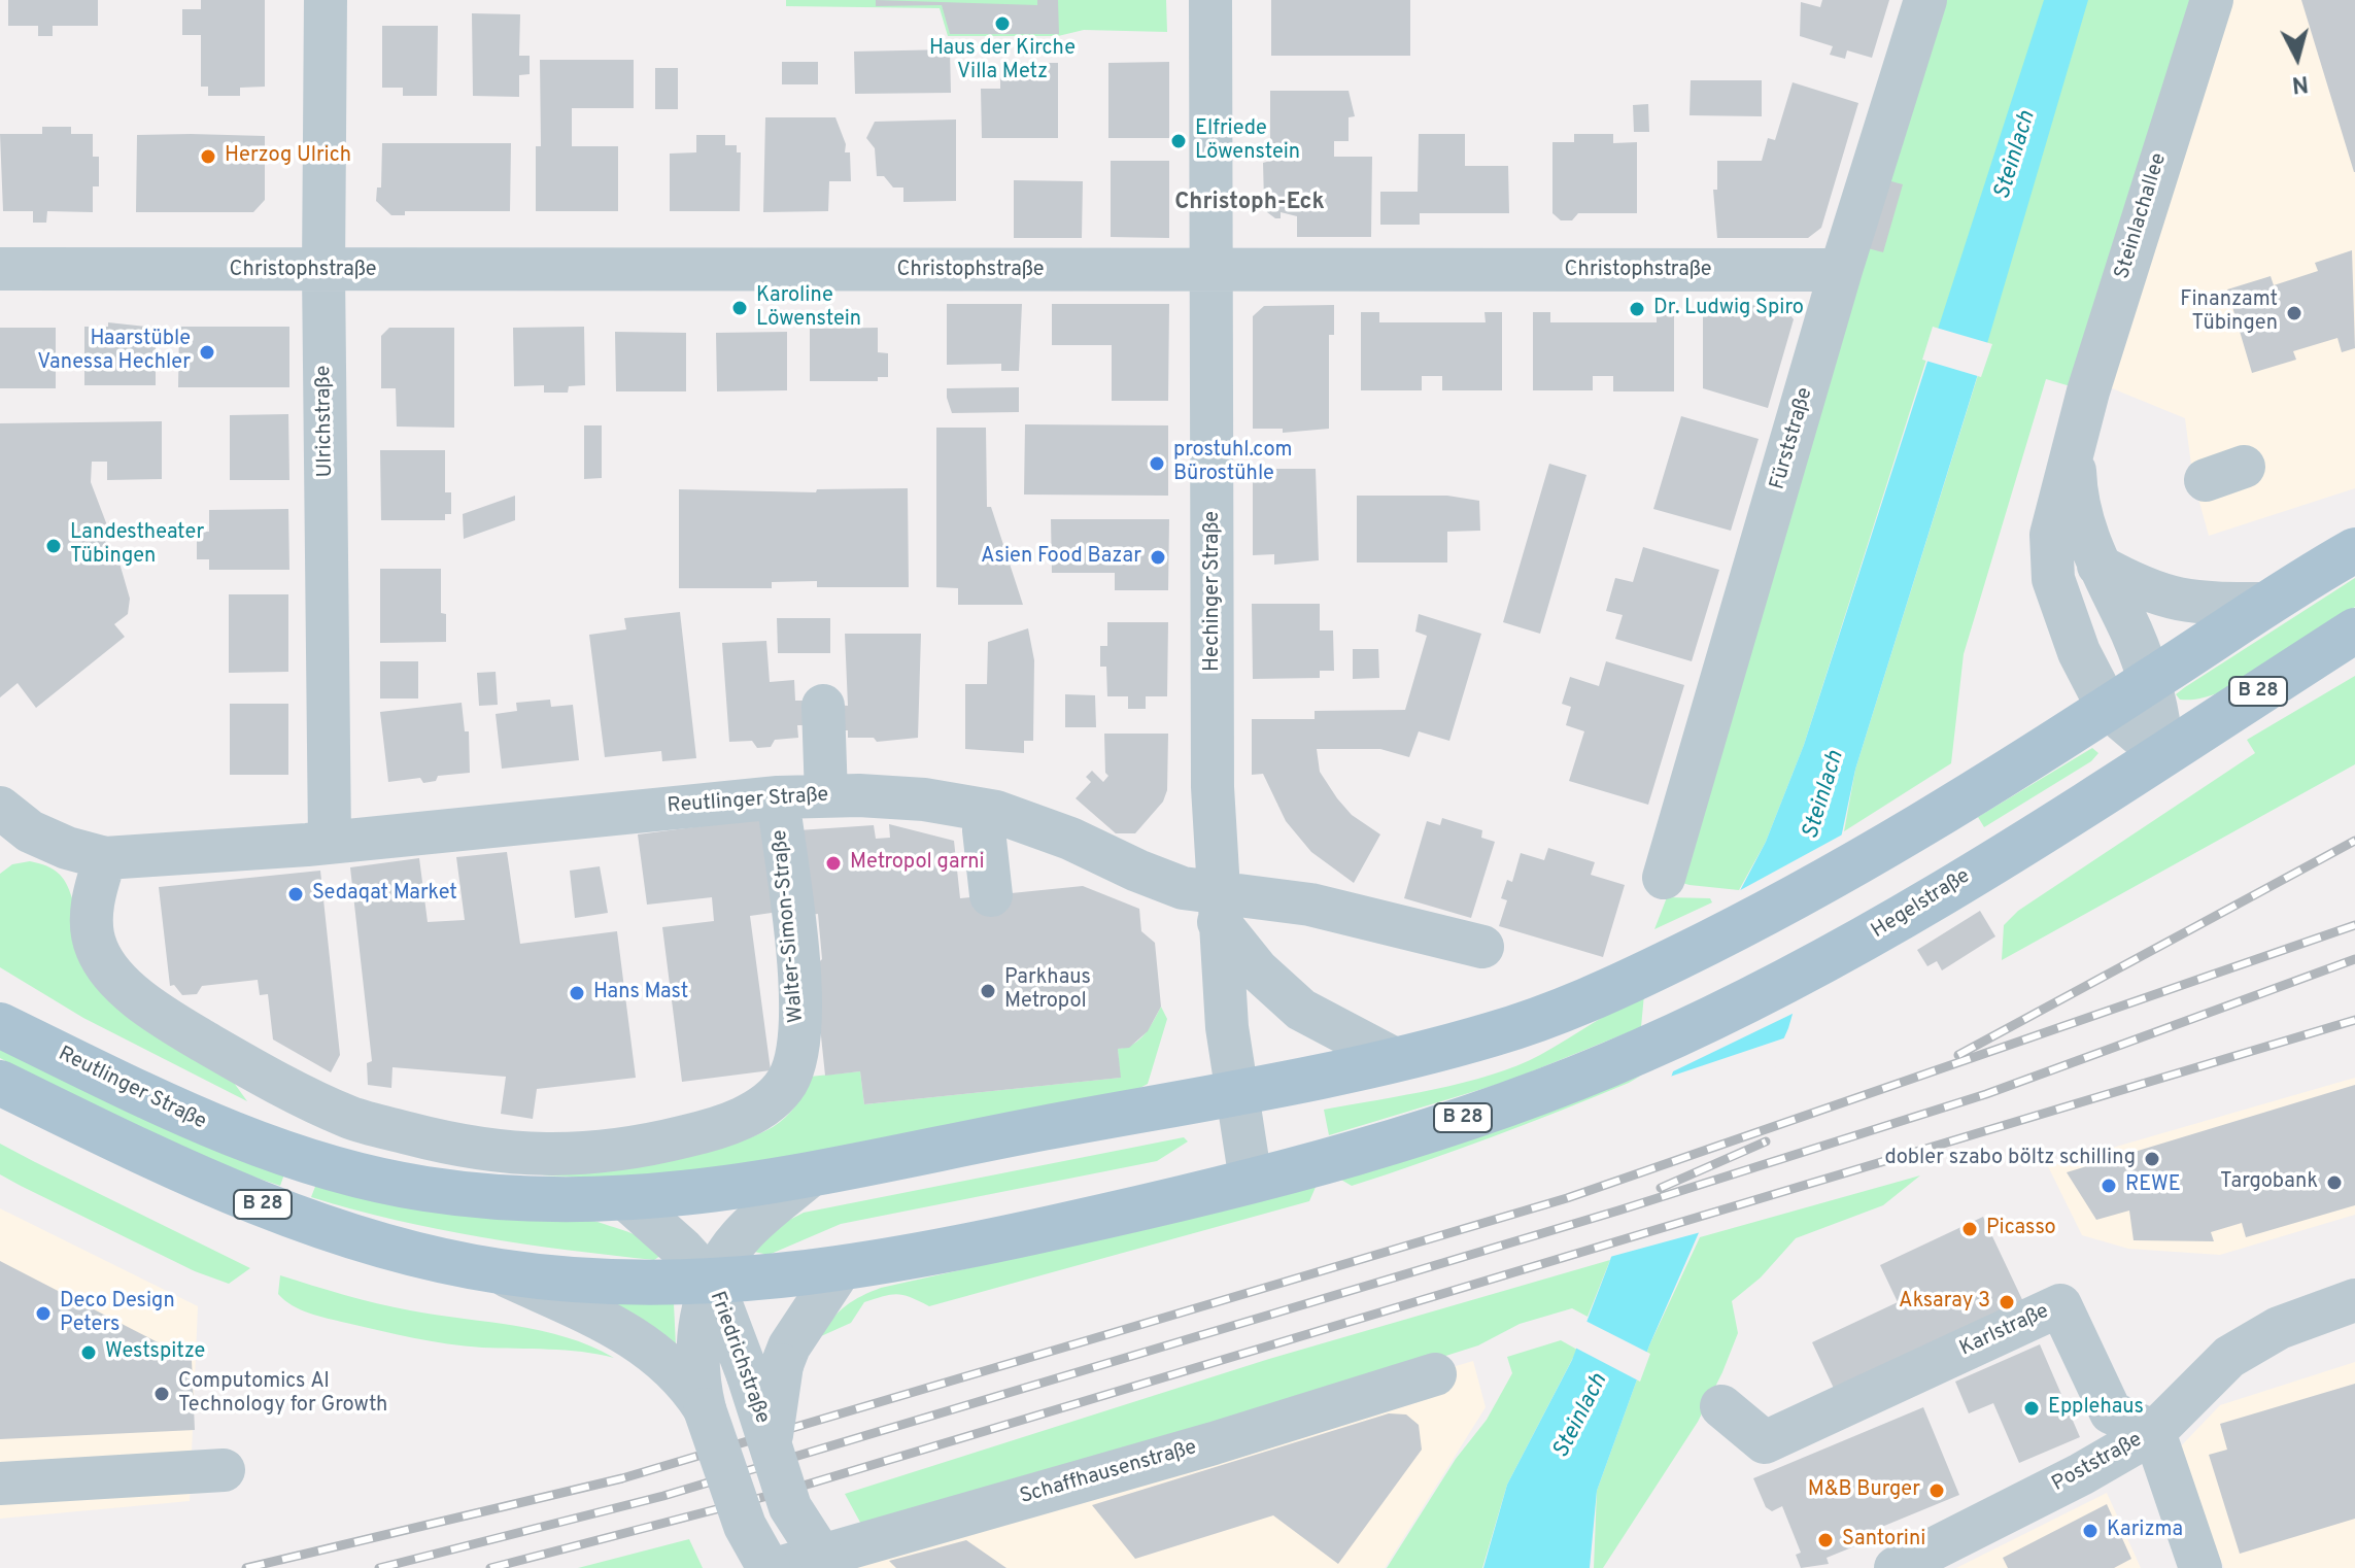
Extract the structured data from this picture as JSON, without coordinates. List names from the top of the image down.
{
  "streets": {
    "main road": ["B 28", "Reutlinger Straße", "Hegelstraße"],
    "street": [
      "Steinlachallee",
      "Christophstraße",
      "Ulrichstraße",
      "Fürststraße",
      "Hechinger Straße",
      "Walter-Simon-Straße",
      "Karlstraße",
      "Friedrichstraße",
      "Poststraße",
      "Schaffhausenstraße"
    ]
  },
  "crossings": [
    ["Steinlachallee", "Reutlinger Straße"],
    ["Christophstraße", "Ulrichstraße"],
    ["Christophstraße", "Fürststraße"],
    ["Christophstraße", "Hechinger Straße"],
    ["Ulrichstraße", "Reutlinger Straße"],
    ["Hechinger Straße", "B 28"],
    ["Hechinger Straße", "Reutlinger Straße"],
    ["B 28", "Hegelstraße"],
    ["B 28", "Friedrichstraße"],
    ["Reutlinger Straße", "Walter-Simon-Straße"],
    ["Karlstraße", "Poststraße"]
  ],
  "districts": ["Christoph-Eck"],
  "water": ["Steinlach"],
  "places": [
    "Haus der Kirche Villa Metz",
    "Elfriede Löwenstein",
    "Herzog Ulrich",
    "Karoline Löwenstein",
    "Dr. Ludwig Spiro",
    "Finanzamt Tübingen",
    "Haarstüble Vanessa Hechler",
    "prostuhl.com Bürostühle",
    "Landestheater Tübingen",
    "Asien Food Bazar",
    "Metropol garni",
    "Sedaqat Market",
    "Parkhaus Metropol",
    "Hans Mast",
    "dobler szabo böltz schilling",
    "Targobank",
    "REWE",
    "Picasso",
    "Aksaray 3",
    "Deco Design Peters",
    "Westspitze",
    "Computomics AI Technology for Growth",
    "Epplehaus",
    "M&B Burger",
    "Karizma",
    "Santorini"
  ],
  "north": "bottom"
}
